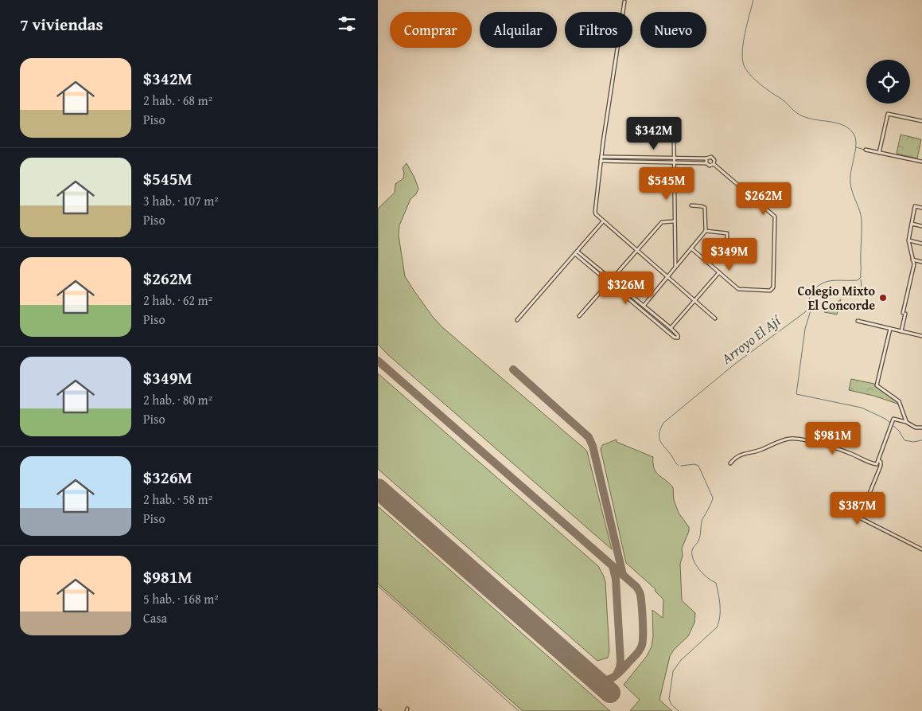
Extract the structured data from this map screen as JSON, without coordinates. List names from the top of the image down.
{
  "water": ["Arroyo El Ají"],
  "places": ["Colegio Mixto El Concorde"],
  "page": {
    "heading": "7 viviendas",
    "chip": [
      "Comprar",
      "Alquilar",
      "Filtros",
      "Nuevo"
    ],
    "list": [
      {
        "name": "$342M",
        "note": "2 hab. · 68 m² · Piso"
      },
      {
        "name": "$545M",
        "note": "3 hab. · 107 m² · Piso"
      },
      {
        "name": "$262M",
        "note": "2 hab. · 62 m² · Piso"
      },
      {
        "name": "$349M",
        "note": "2 hab. · 80 m² · Piso"
      },
      {
        "name": "$326M",
        "note": "2 hab. · 58 m² · Piso"
      },
      {
        "name": "$981M",
        "note": "5 hab. · 168 m² · Casa"
      }
    ],
    "price": [
      "$342M",
      "$545M",
      "$262M",
      "$349M",
      "$326M",
      "$981M",
      "$387M"
    ]
  }
}
